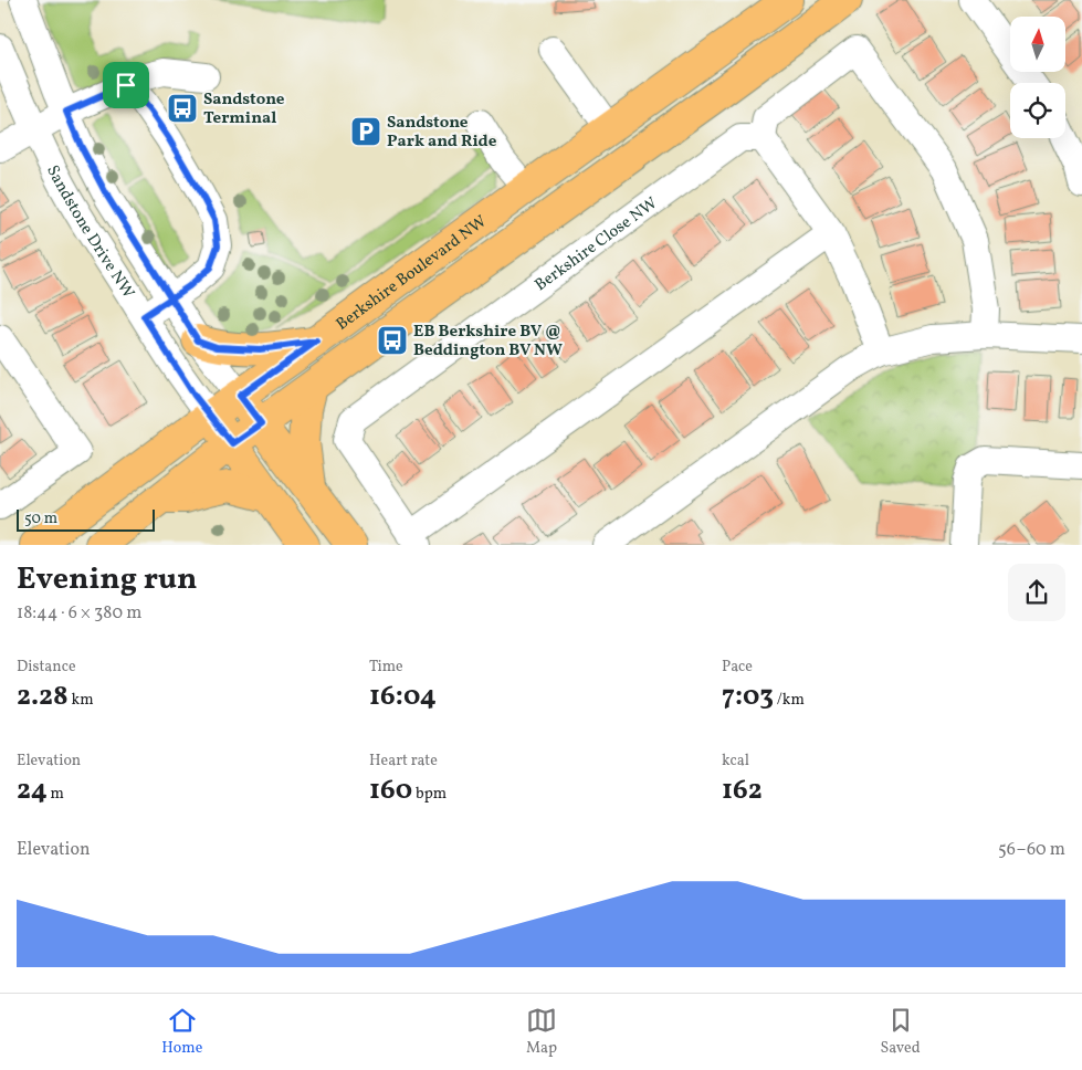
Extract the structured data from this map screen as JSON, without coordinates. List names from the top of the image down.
{
  "streets": {
    "main road": ["Berkshire Boulevard NW"],
    "street": ["Sandstone Drive NW", "Berkshire Close NW"]
  },
  "crossings": [
    ["Sandstone Drive NW", "Berkshire Boulevard NW"]
  ],
  "places": {
    "bus stop": ["Sandstone Terminal", "EB Berkshire BV @ Beddington BV NW"],
    "parking": ["Sandstone Park and Ride"]
  },
  "scale_bar": "50 m",
  "north": "top",
  "page": {
    "scale": "50 m",
    "heading": ["Evening run", "18:44 · 6 × 380 m"],
    "stats": [
      ["Distance", "2.28 km"],
      ["Time", "16:04"],
      ["Pace", "7:03 /km"],
      ["Elevation", "24 m"],
      ["Heart rate", "160 bpm"],
      ["kcal", "162"]
    ],
    "chart": ["Elevation", "56–60 m"],
    "tabs": ["Home", "Map", "Saved"]
  }
}
